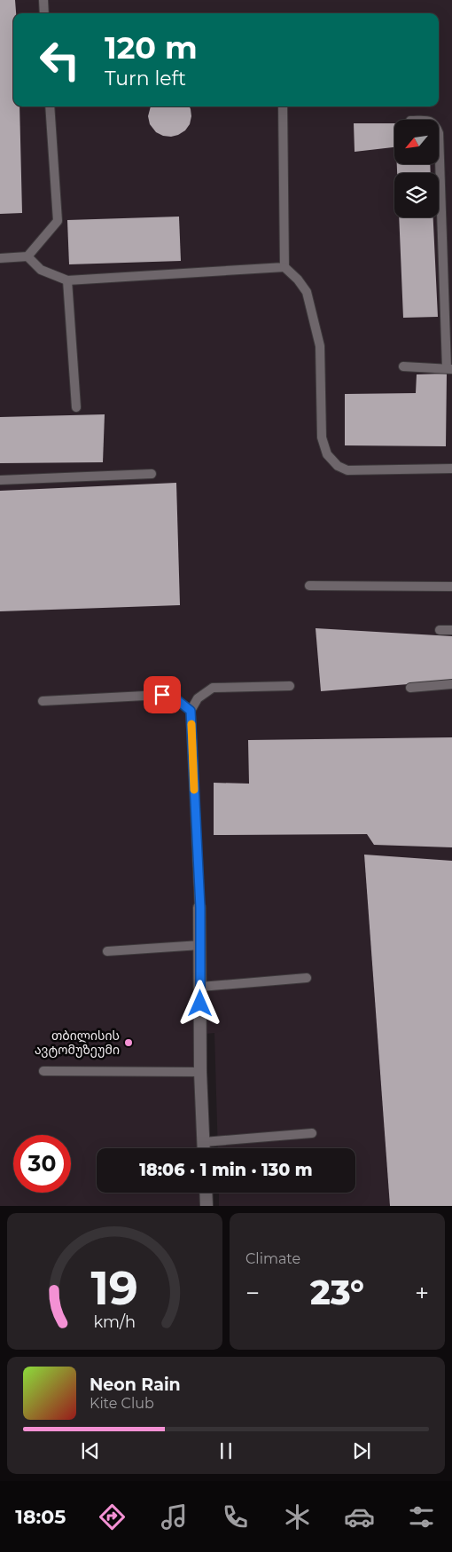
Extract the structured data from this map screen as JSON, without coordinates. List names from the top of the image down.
{
  "places": ["თბილისის ავტომუზეუმი"],
  "north": "bottom left",
  "page": {
    "turn": ["120 m", "Turn left"],
    "limit": "30",
    "trip": "18:06 · 1 min · 130 m",
    "tile": "Climate",
    "heat": ["−", "23°", "+"],
    "song": ["Neon Rain", "Kite Club"],
    "tabs": "18:05",
    "gauge": ["19", "km/h"]
  }
}
